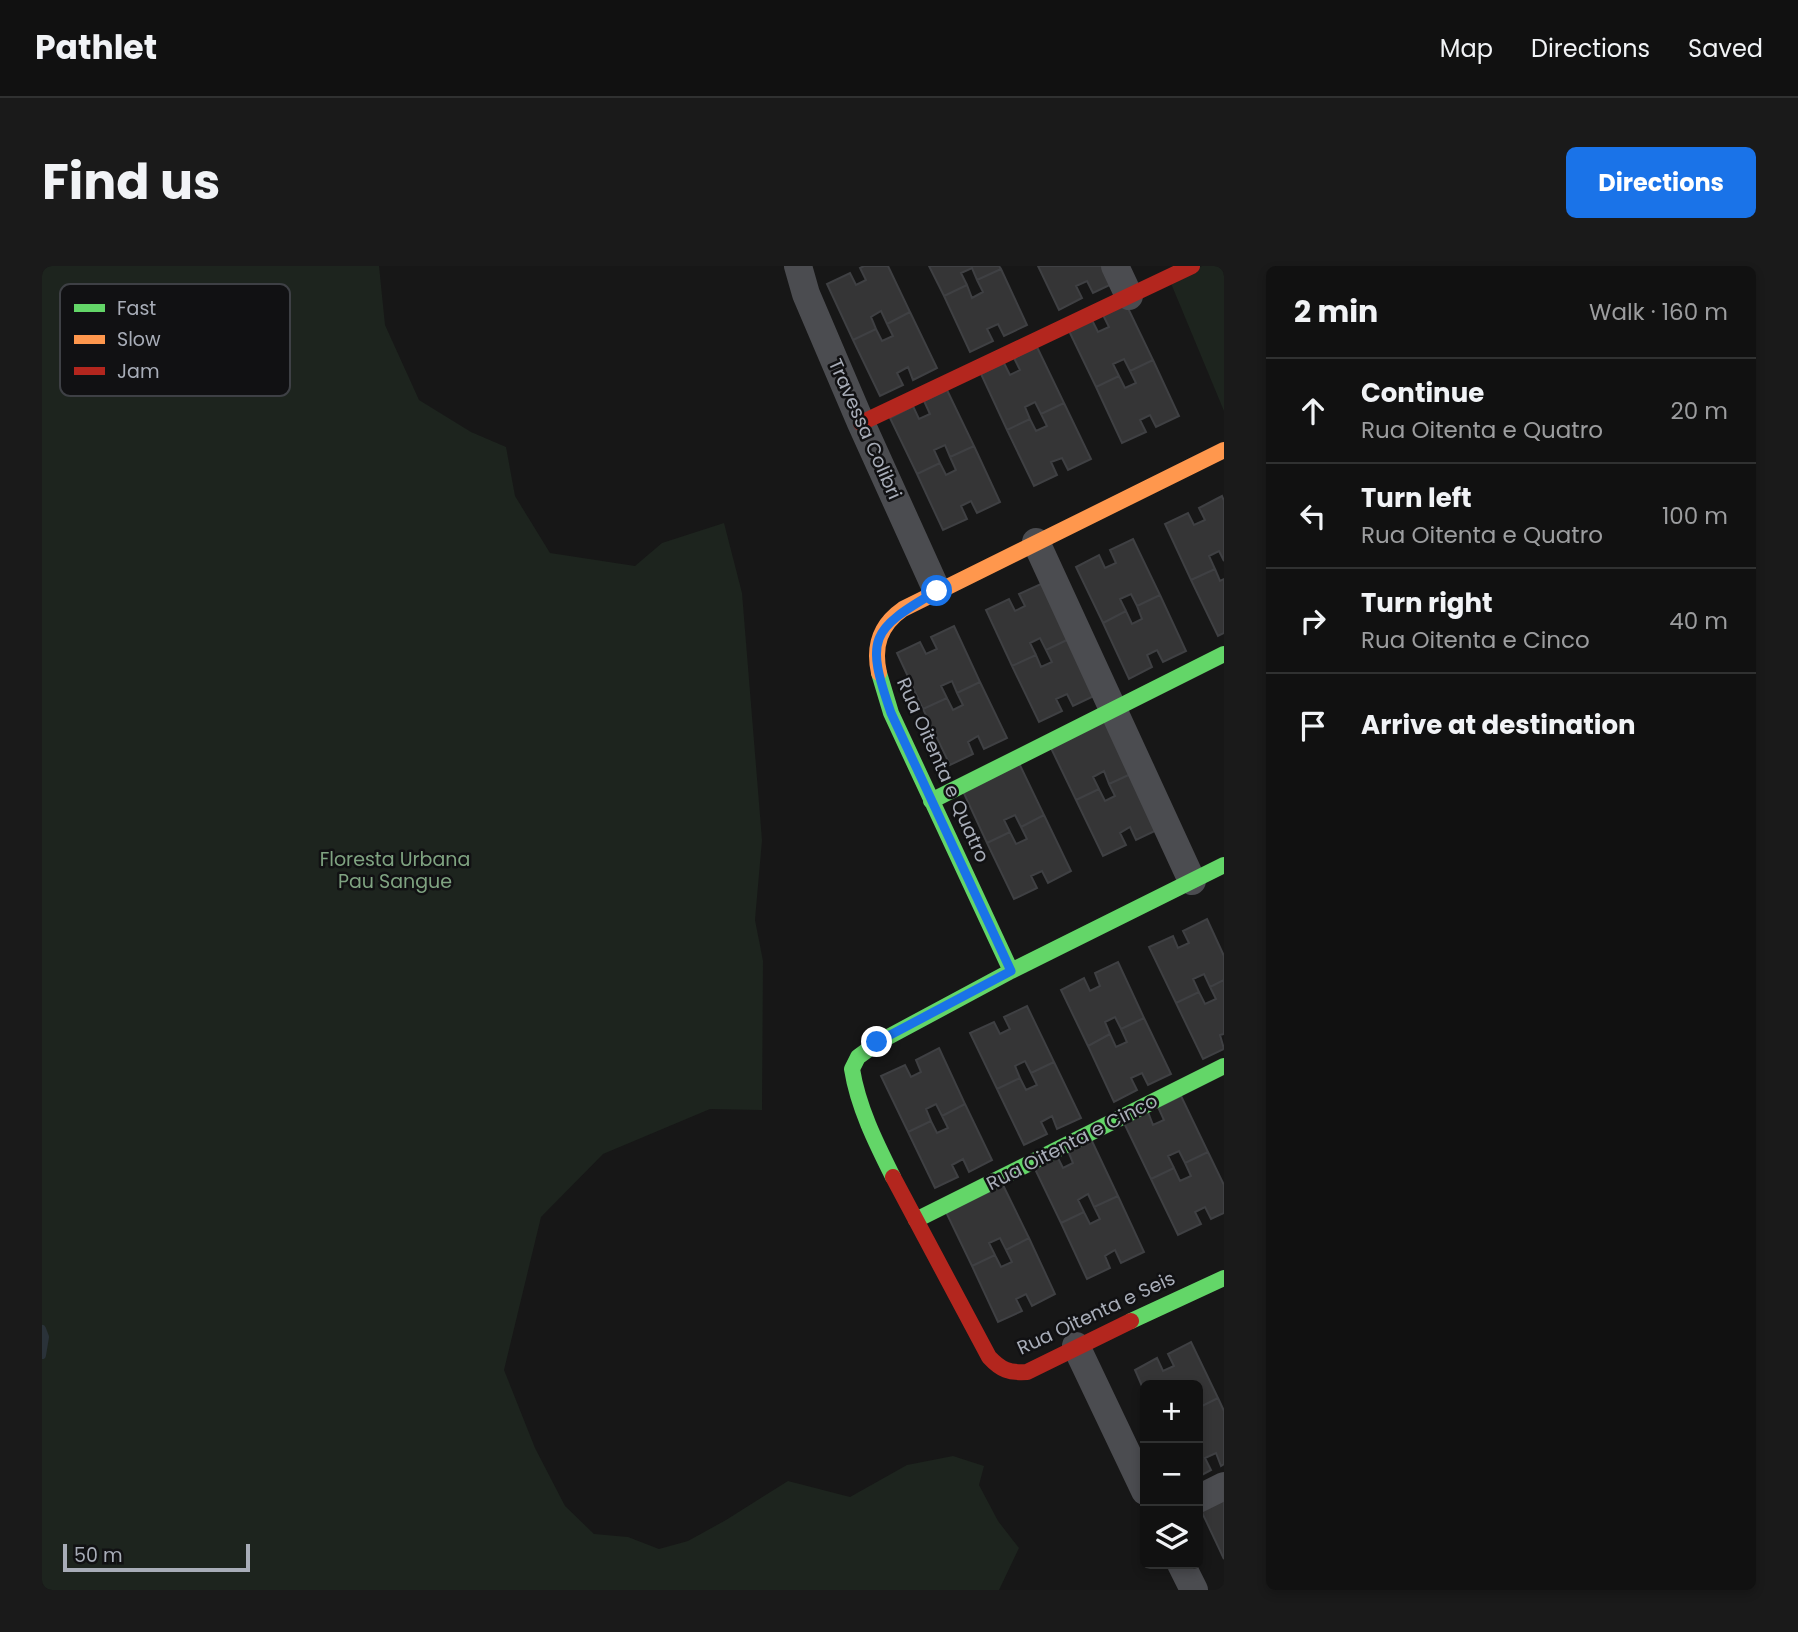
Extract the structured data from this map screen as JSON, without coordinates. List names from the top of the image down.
{
  "streets": {
    "street": [
      "Travessa Colibri",
      "Rua Oitenta e Quatro",
      "Rua Oitenta e Cinco",
      "Rua Oitenta e Seis"
    ]
  },
  "crossings": [
    ["Travessa Colibri", "Rua Oitenta e Quatro"],
    ["Rua Oitenta e Cinco", "Rua Oitenta e Seis"]
  ],
  "parks": ["Floresta Urbana Pau Sangue"],
  "legend": ["Fast", "Slow", "Jam"],
  "scale_bar": "50 m",
  "page": {
    "header": "Pathlet",
    "nav": ["Map", "Directions", "Saved"],
    "title": "Find us",
    "buttons": "Directions",
    "heading": ["2 min", "Walk · 160 m"],
    "list": [
      ["Continue", "Rua Oitenta e Quatro", "20 m"],
      ["Turn left", "Rua Oitenta e Quatro", "100 m"],
      ["Turn right", "Rua Oitenta e Cinco", "40 m"],
      "Arrive at destination"
    ],
    "map_buttons": ["+", "−"],
    "scale": "50 m"
  }
}
